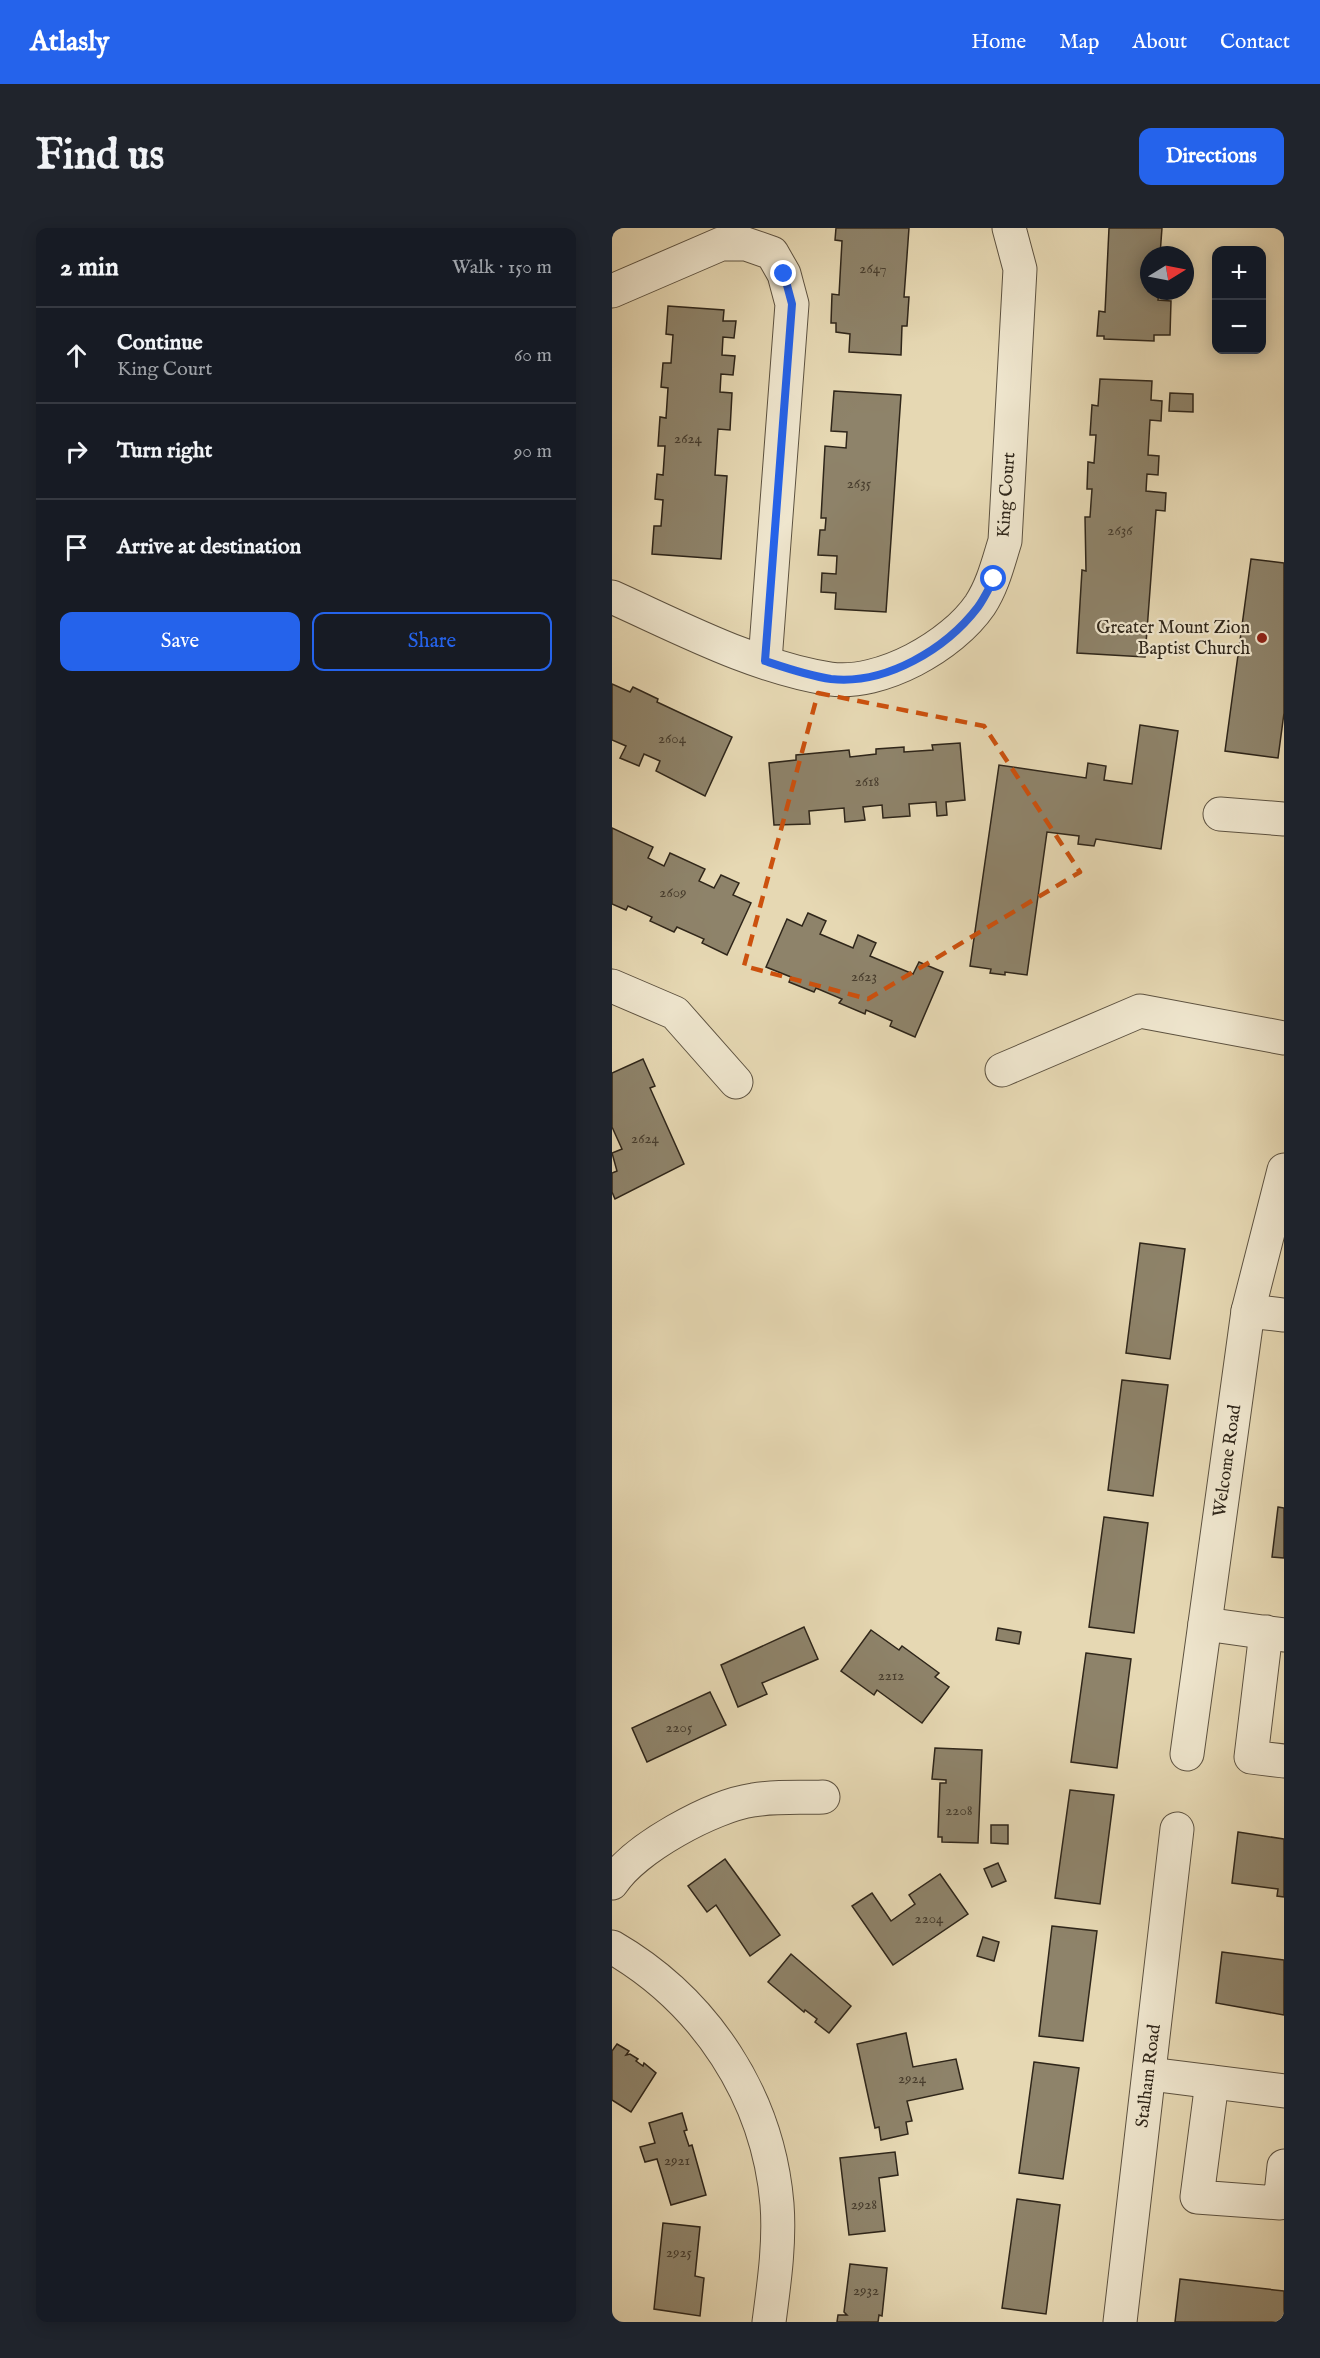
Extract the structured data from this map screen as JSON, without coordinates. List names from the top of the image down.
{
  "streets": {
    "street": ["King Court", "Welcome Road", "Stalham Road"]
  },
  "places": ["Greater Mount Zion Baptist Church"],
  "house_numbers": [
    "2647",
    "2624",
    "2635",
    "2636",
    "2604",
    "2618",
    "2609",
    "2623",
    "2624",
    "2212",
    "2205",
    "2208",
    "2204",
    "2924",
    "2921",
    "2928",
    "2925",
    "2932"
  ],
  "north": "right",
  "page": {
    "header": "Atlasly",
    "nav": [
      "Home",
      "Map",
      "About",
      "Contact"
    ],
    "buttons": [
      "Directions",
      ["Save", "Share"]
    ],
    "title": "Find us",
    "heading": ["2 min", "Walk · 150 m"],
    "map_buttons": ["+", "−"],
    "list": [
      ["Continue", "King Court", "60 m"],
      ["Turn right", "90 m"],
      "Arrive at destination"
    ]
  }
}
